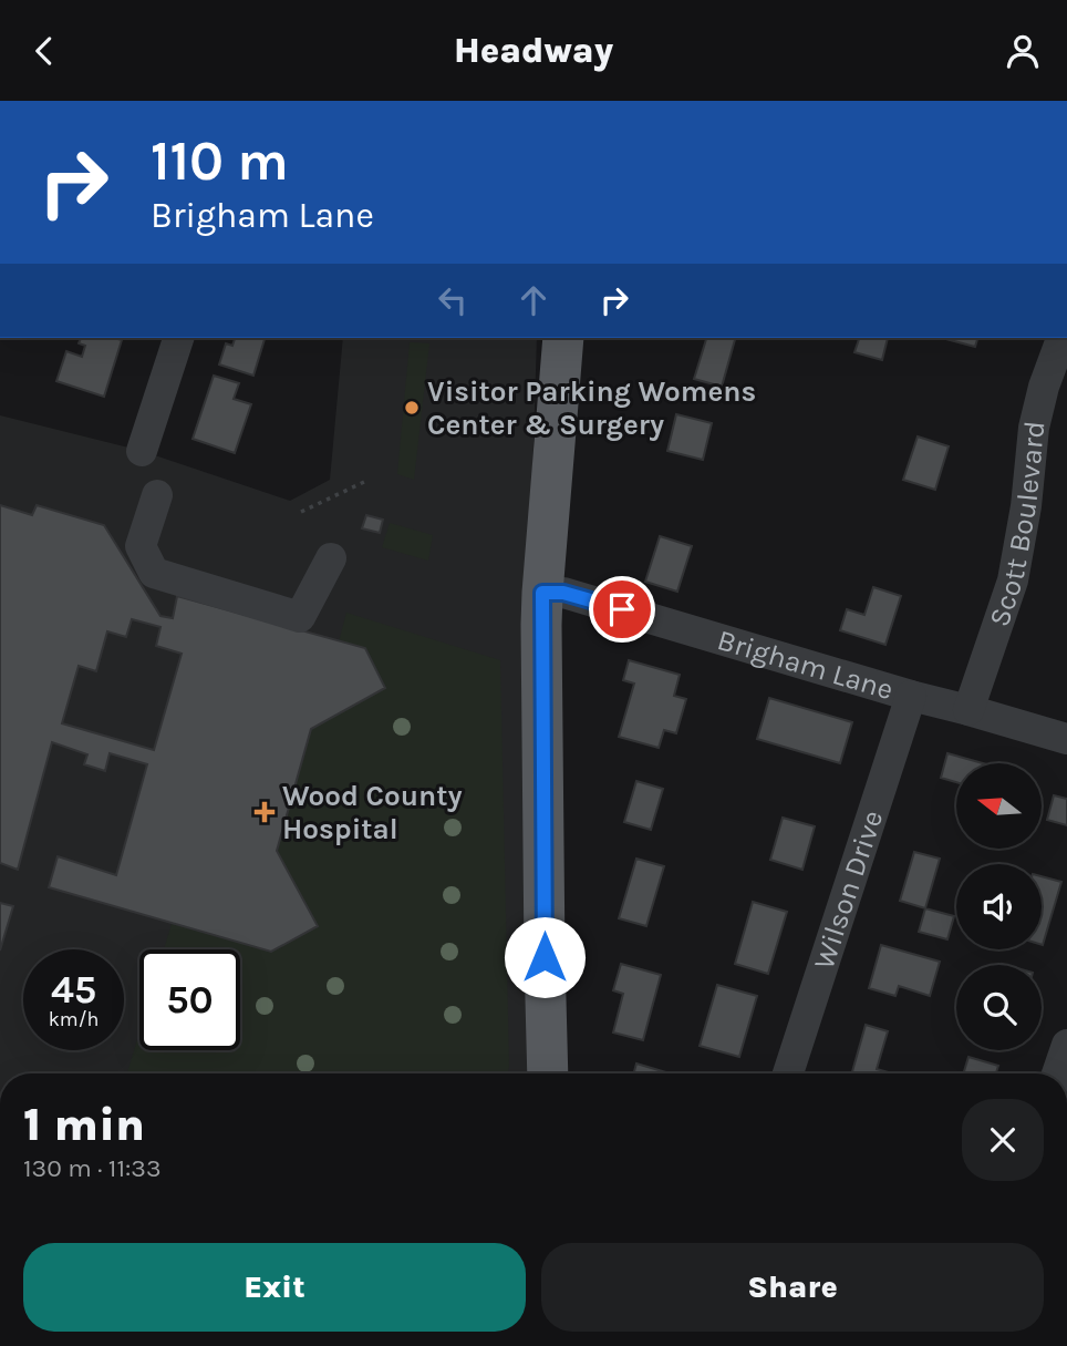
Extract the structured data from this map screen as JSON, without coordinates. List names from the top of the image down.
{
  "streets": {
    "street": ["Scott Boulevard", "Brigham Lane", "Wilson Drive"]
  },
  "crossings": [
    ["Scott Boulevard", "Brigham Lane"],
    ["Brigham Lane", "Wilson Drive"]
  ],
  "places": {
    "other": ["Visitor Parking Womens Center & Surgery"],
    "health": ["Wood County Hospital"]
  },
  "north": "left",
  "page": {
    "header": "Headway",
    "turn": ["110 m", "Brigham Lane"],
    "speed": "45 km/h",
    "limit": "50",
    "heading": ["1 min", "130 m · 11:33"],
    "buttons": ["Exit", "Share"]
  }
}
